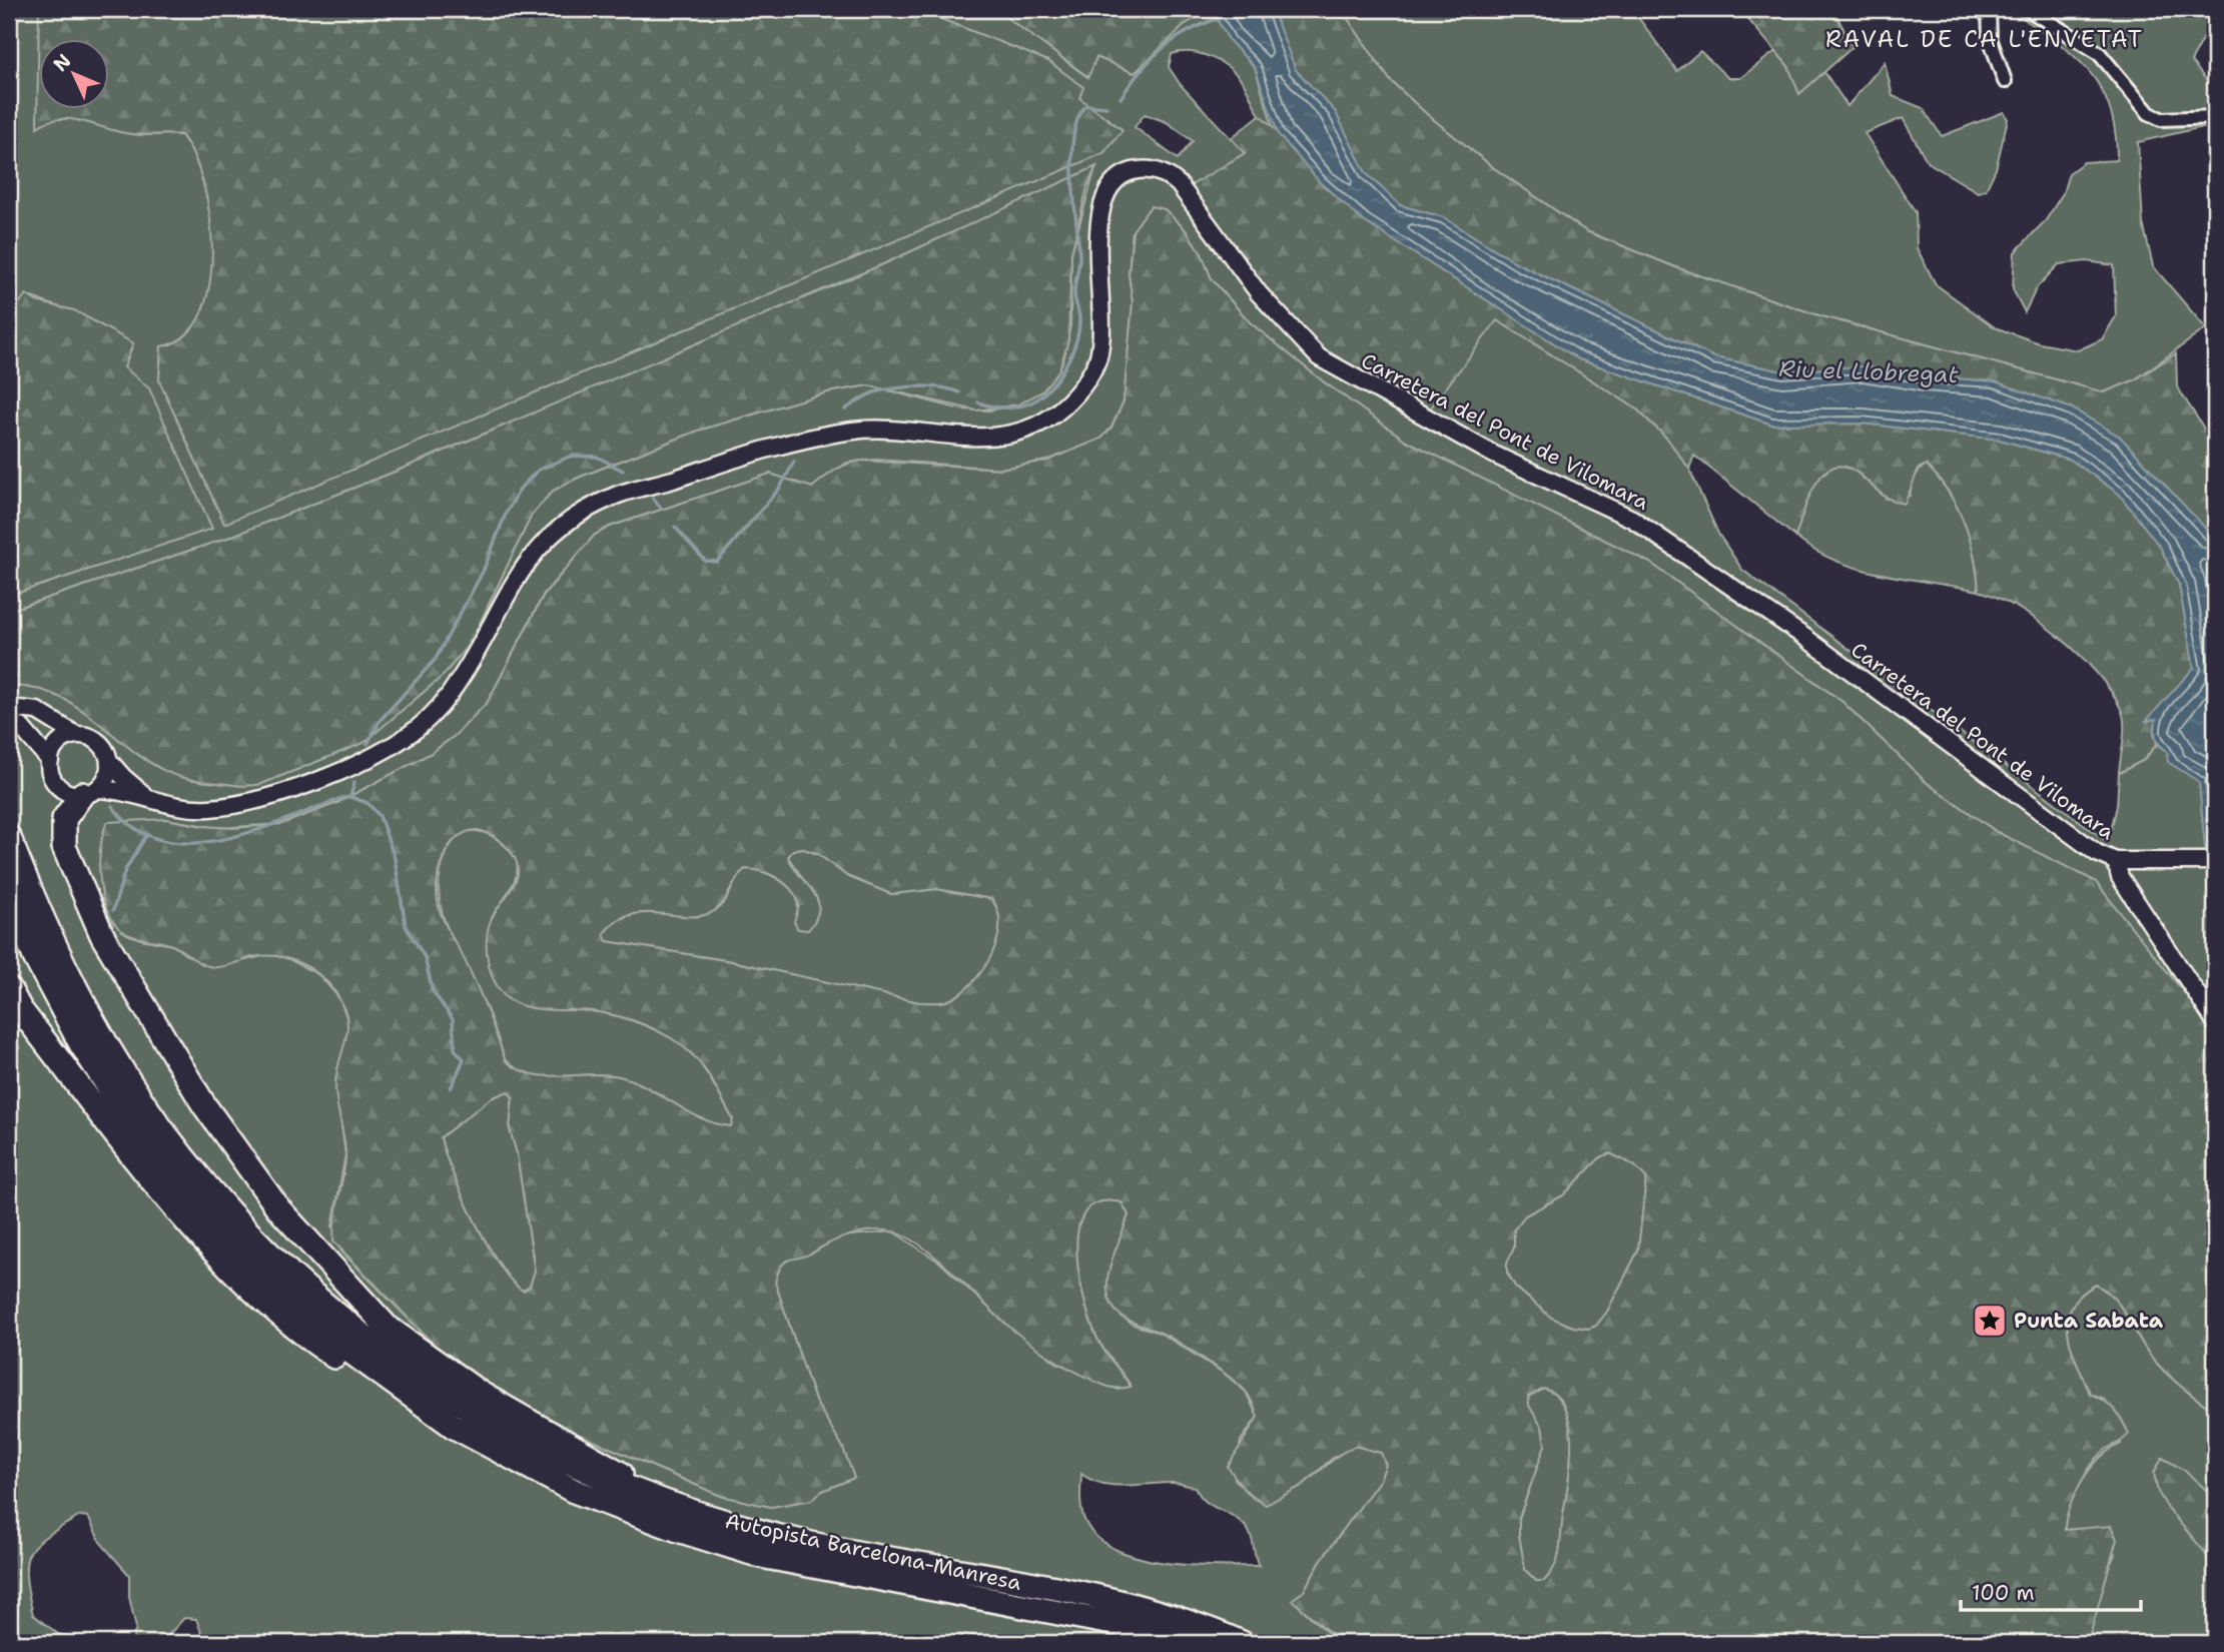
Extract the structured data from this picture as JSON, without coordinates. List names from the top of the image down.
{
  "streets": {
    "highway": ["Autopista Barcelona-Manresa"],
    "street": ["Carretera del Pont de Vilomara"]
  },
  "districts": ["RAVAL DE CA L'ENVETAT"],
  "water": ["Riu el Llobregat"],
  "places": {
    "place": ["Punta Sabata"]
  },
  "scale_bar": "100 m",
  "north": "top left"
}
